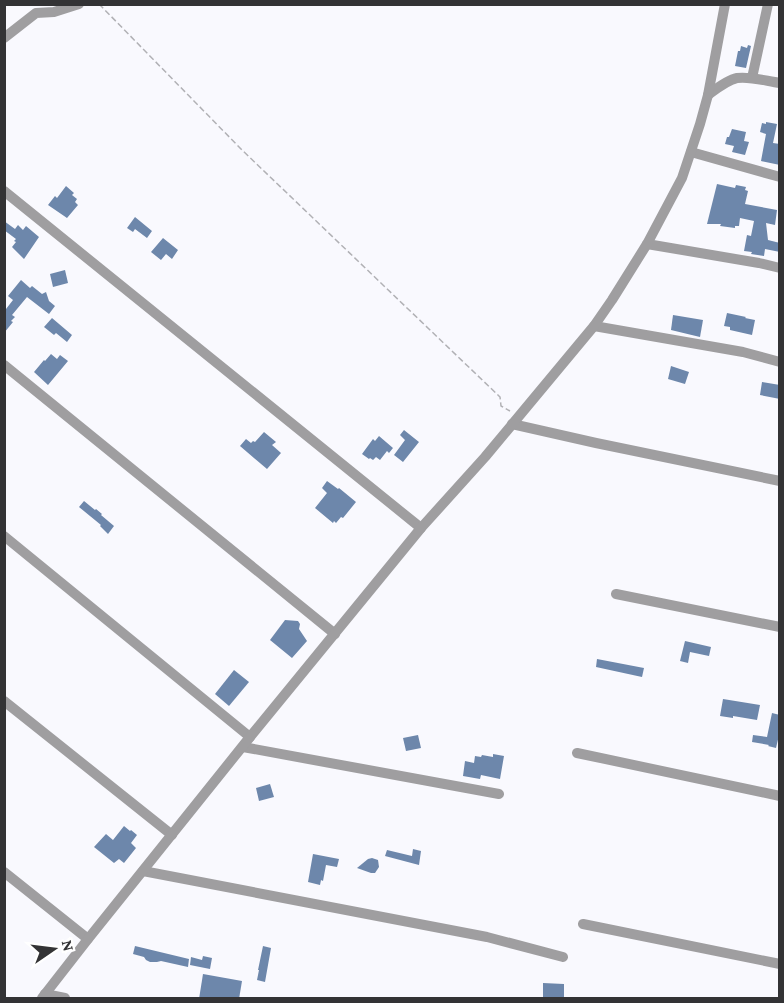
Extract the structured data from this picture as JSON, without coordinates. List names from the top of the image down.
{
  "north": "right"
}
